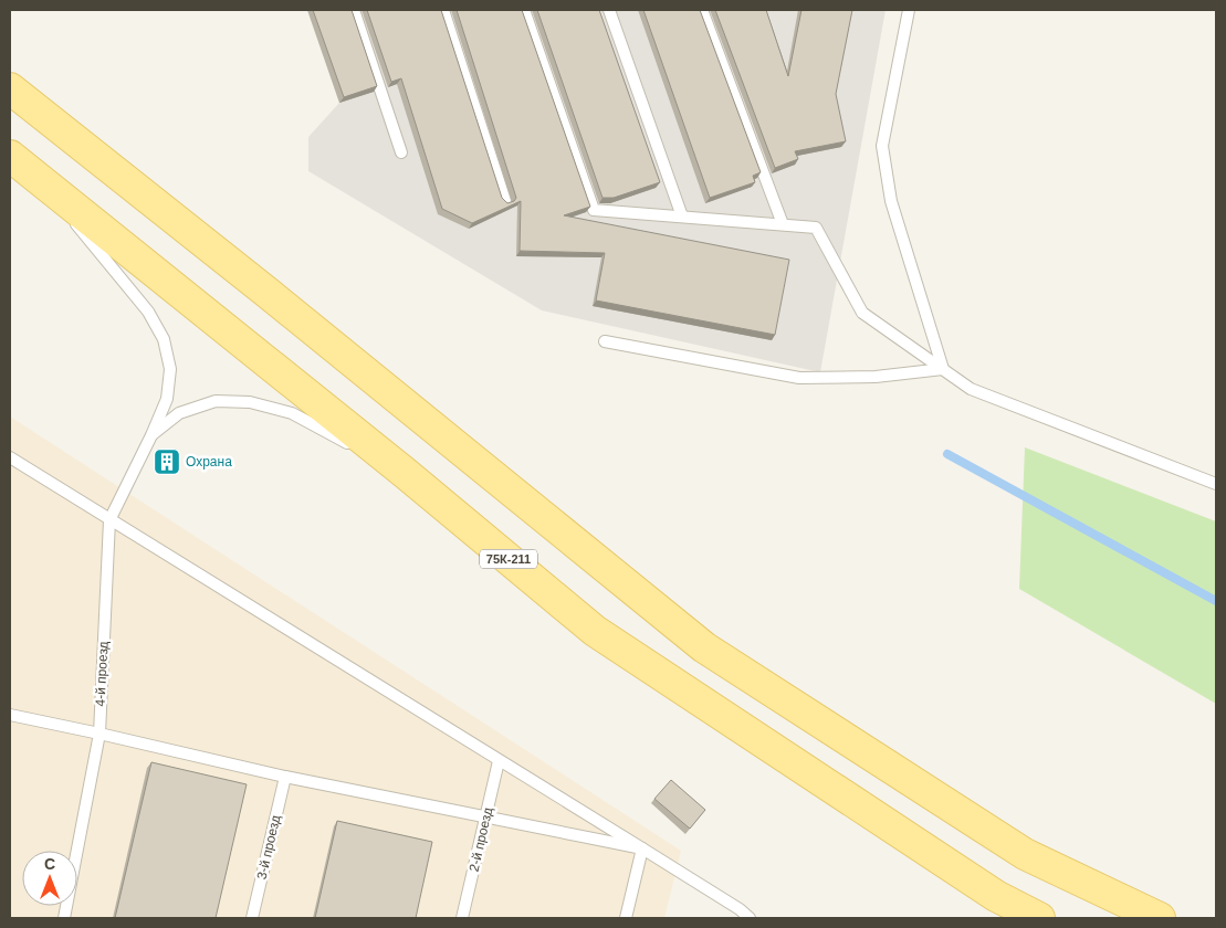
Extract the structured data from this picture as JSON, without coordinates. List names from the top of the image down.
{
  "streets": {
    "main road": ["75К-211"],
    "lane": ["4-й проезд", "2-й проезд", "3-й проезд"]
  },
  "crossings": [
    ["75К-211", "4-й проезд"]
  ],
  "places": {
    "building": ["Охрана"]
  },
  "north": "top"
}
